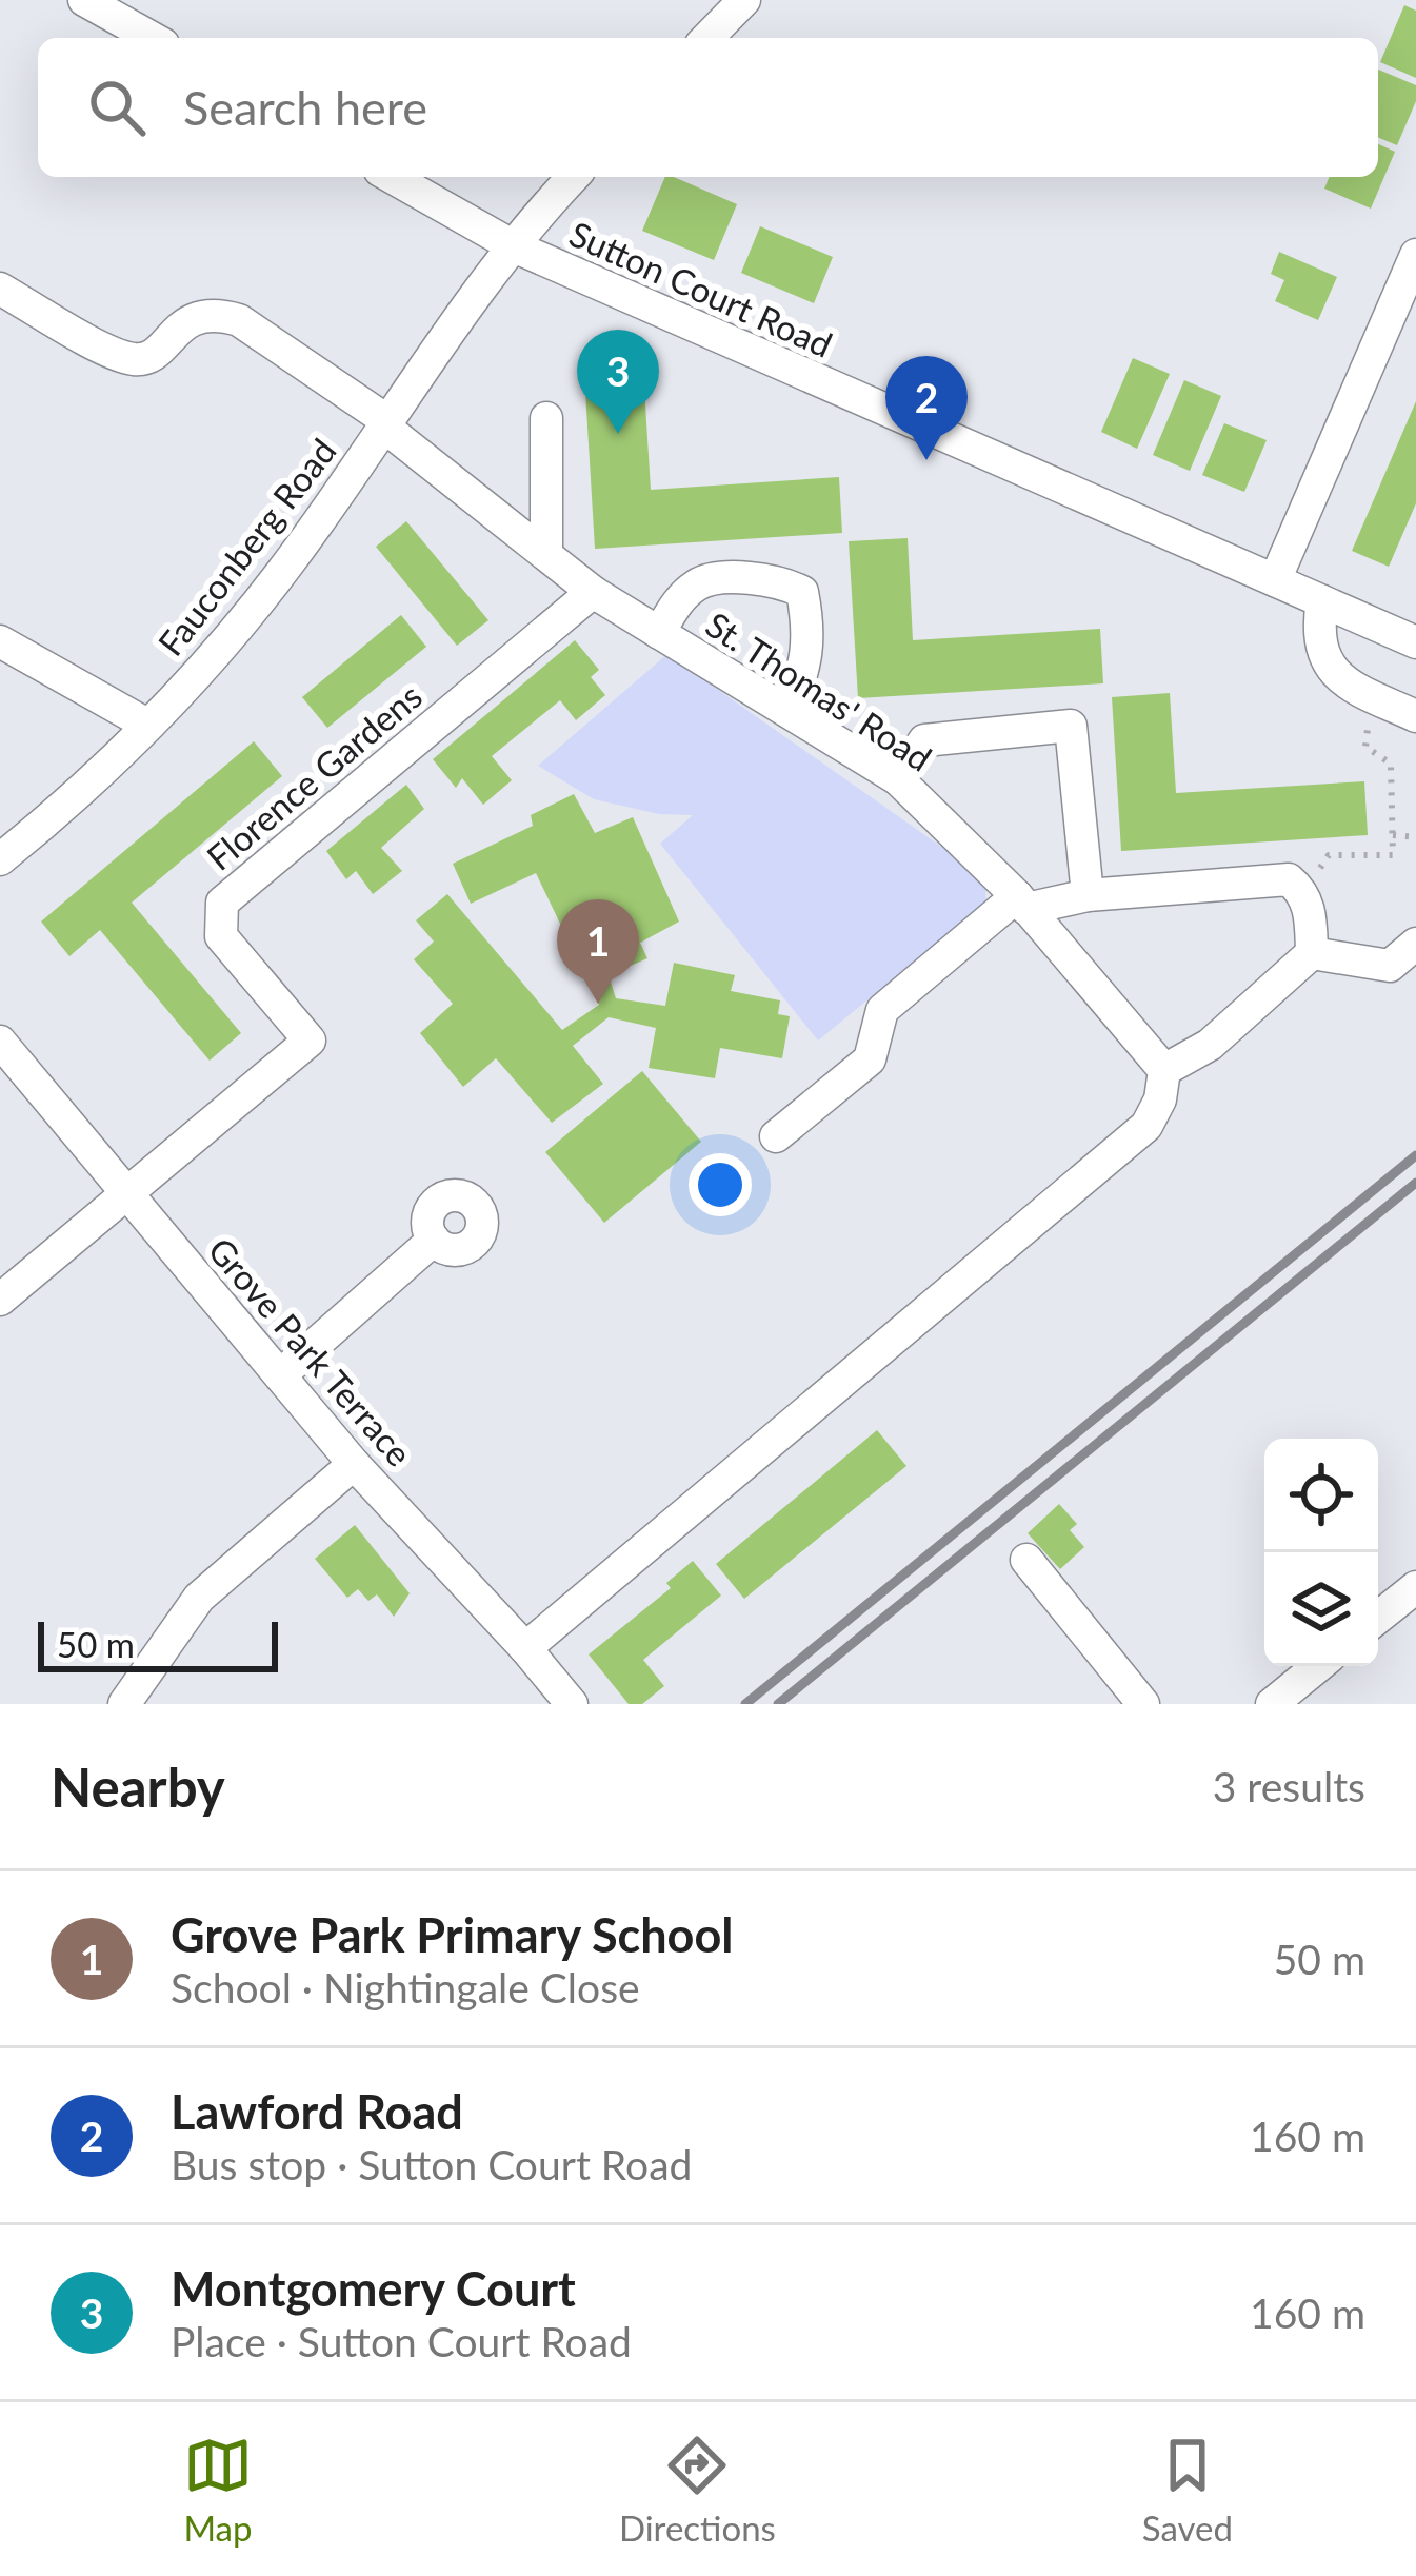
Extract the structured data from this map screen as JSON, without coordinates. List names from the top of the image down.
{
  "streets": {
    "street": [
      "Sutton Court Road",
      "Fauconberg Road",
      "St. Thomas' Road",
      "Florence Gardens",
      "Grove Park Terrace"
    ]
  },
  "crossings": [
    ["Sutton Court Road", "Fauconberg Road"],
    ["Fauconberg Road", "St. Thomas' Road"],
    ["St. Thomas' Road", "Florence Gardens"],
    ["Florence Gardens", "Grove Park Terrace"]
  ],
  "scale_bar": "50 m",
  "page": {
    "search": "Search here",
    "pins": ["3", "2", "1"],
    "scale": "50 m",
    "heading": ["Nearby", "3 results"],
    "list": [
      {
        "mark": "1",
        "name": "Grove Park Primary School",
        "note": "School · Nightingale Close",
        "value": "50 m"
      },
      {
        "mark": "2",
        "name": "Lawford Road",
        "note": "Bus stop · Sutton Court Road",
        "value": "160 m"
      },
      {
        "mark": "3",
        "name": "Montgomery Court",
        "note": "Place · Sutton Court Road",
        "value": "160 m"
      }
    ],
    "nav": ["Map", "Directions", "Saved"]
  }
}
